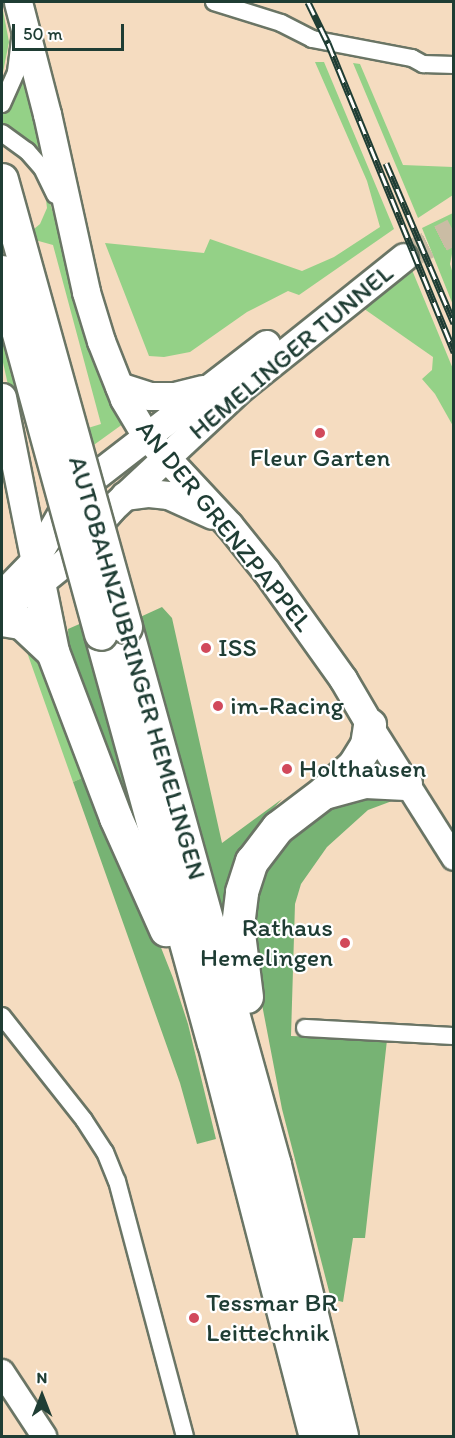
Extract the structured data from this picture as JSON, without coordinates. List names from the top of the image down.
{
  "streets": {
    "highway": ["AUTOBAHNZUBRINGER HEMELINGEN"],
    "main road": ["HEMELINGER TUNNEL", "AN DER GRENZPAPPEL"]
  },
  "crossings": [
    ["HEMELINGER TUNNEL", "AN DER GRENZPAPPEL"]
  ],
  "places": [
    "Fleur Garten",
    "ISS",
    "im-Racing",
    "Holthausen",
    "Rathaus Hemelingen",
    "Tessmar BR Leittechnik"
  ],
  "scale_bar": "50 m",
  "north": "top"
}
